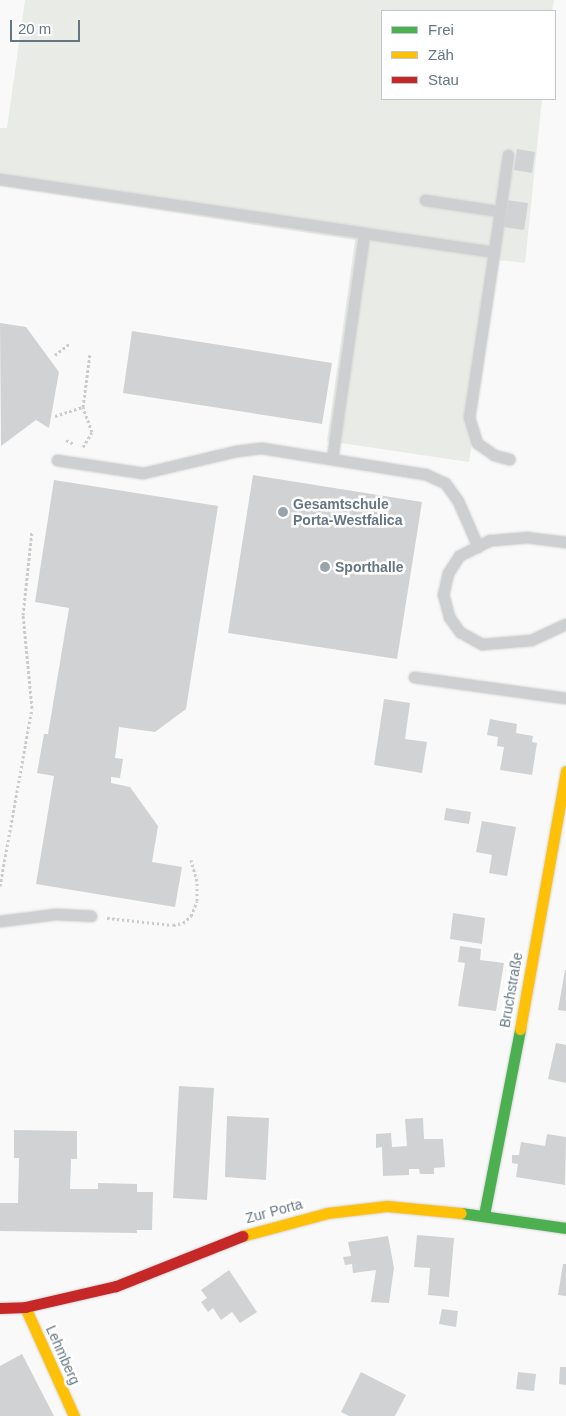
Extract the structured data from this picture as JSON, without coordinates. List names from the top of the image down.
{
  "streets": {
    "main road": ["Bruchstraße", "Zur Porta", "Lehmberg"]
  },
  "crossings": [
    ["Bruchstraße", "Zur Porta"],
    ["Zur Porta", "Lehmberg"]
  ],
  "places": ["Gesamtschule Porta-Westfalica", "Sporthalle"],
  "legend": ["Frei", "Zäh", "Stau"],
  "scale_bar": "20 m"
}
